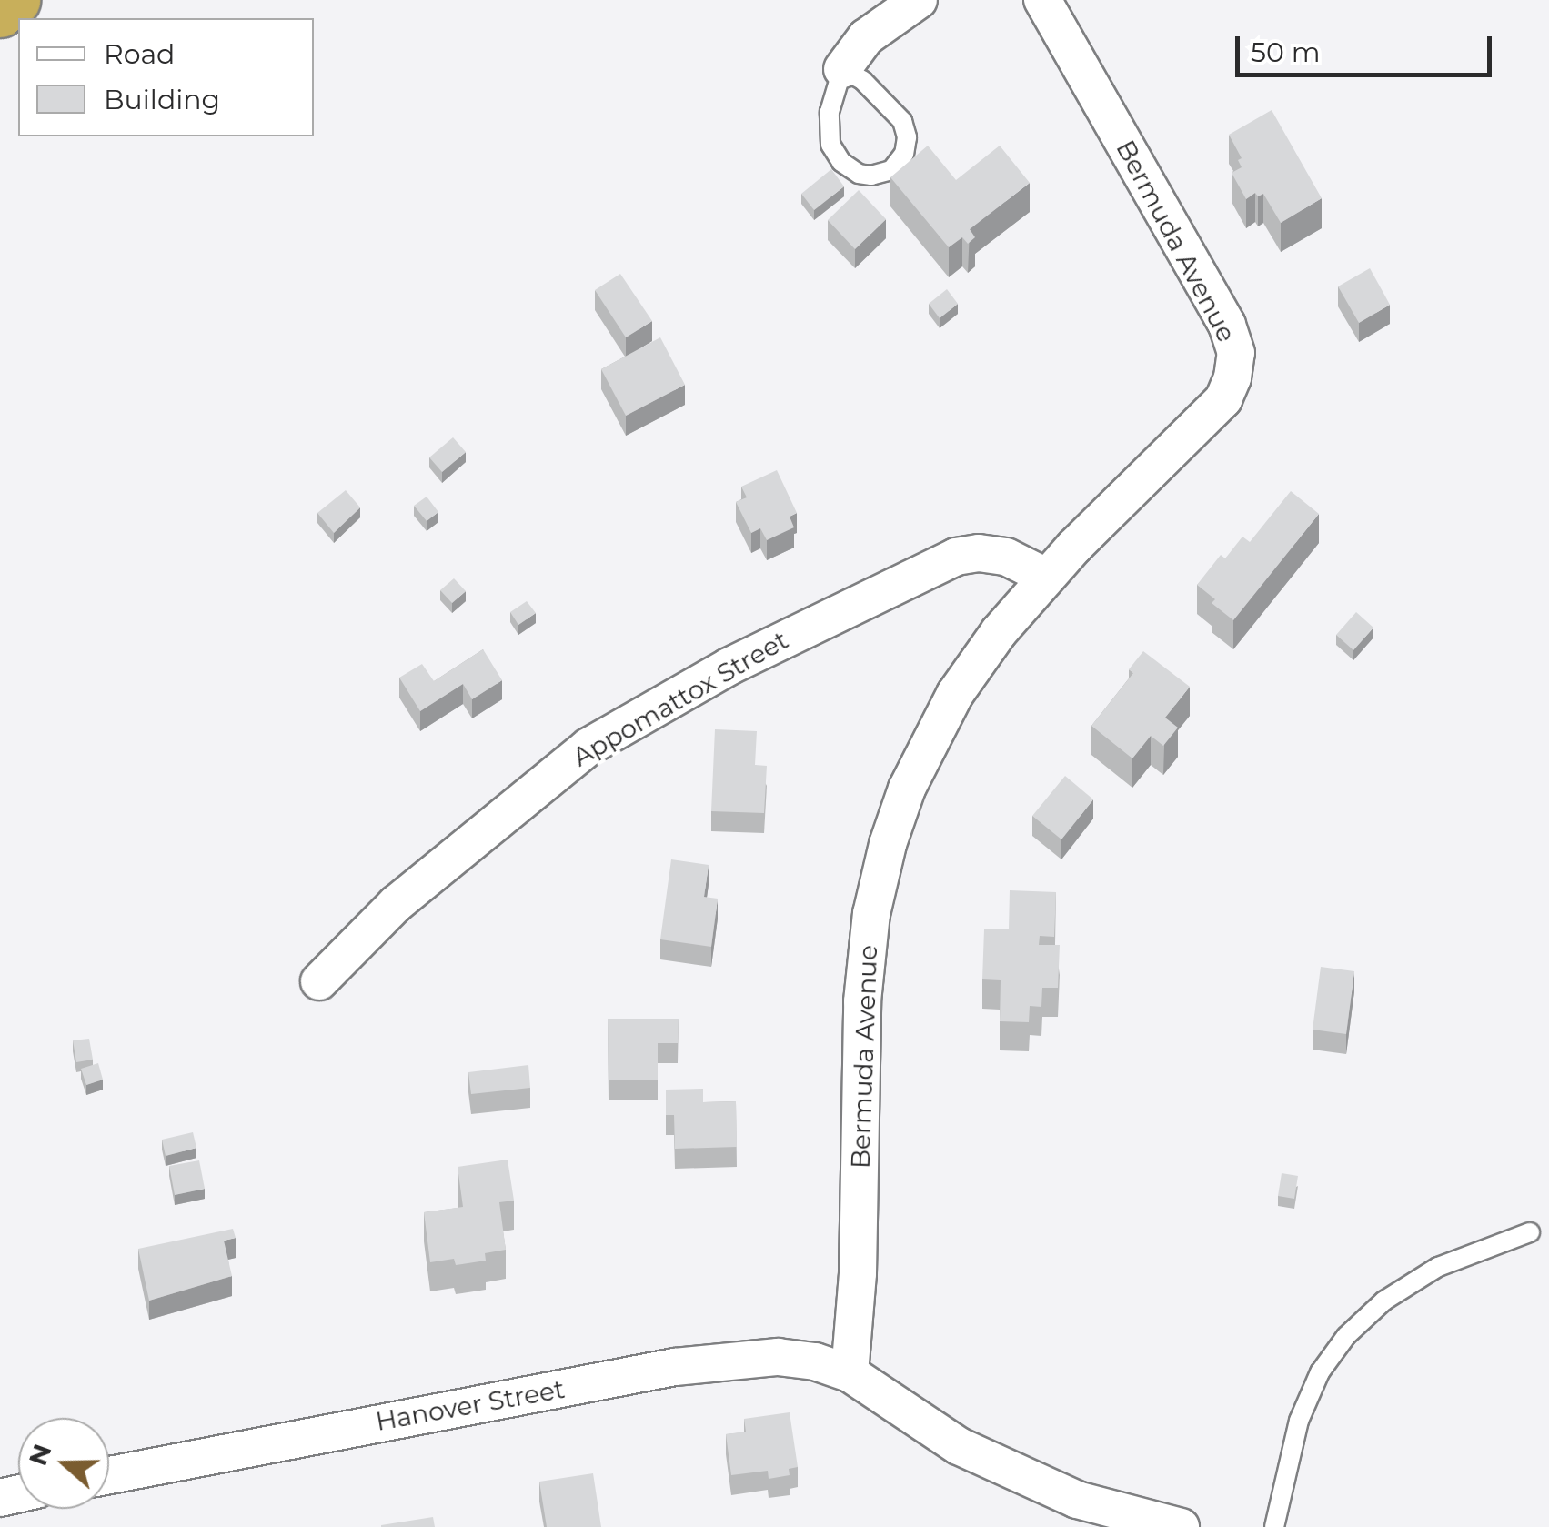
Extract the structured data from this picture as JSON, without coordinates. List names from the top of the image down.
{
  "streets": {
    "street": ["Bermuda Avenue", "Appomattox Street", "Hanover Street"]
  },
  "crossings": [
    ["Bermuda Avenue", "Appomattox Street"],
    ["Bermuda Avenue", "Hanover Street"]
  ],
  "legend": ["Road", "Building"],
  "scale_bar": "50 m",
  "north": "left"
}
